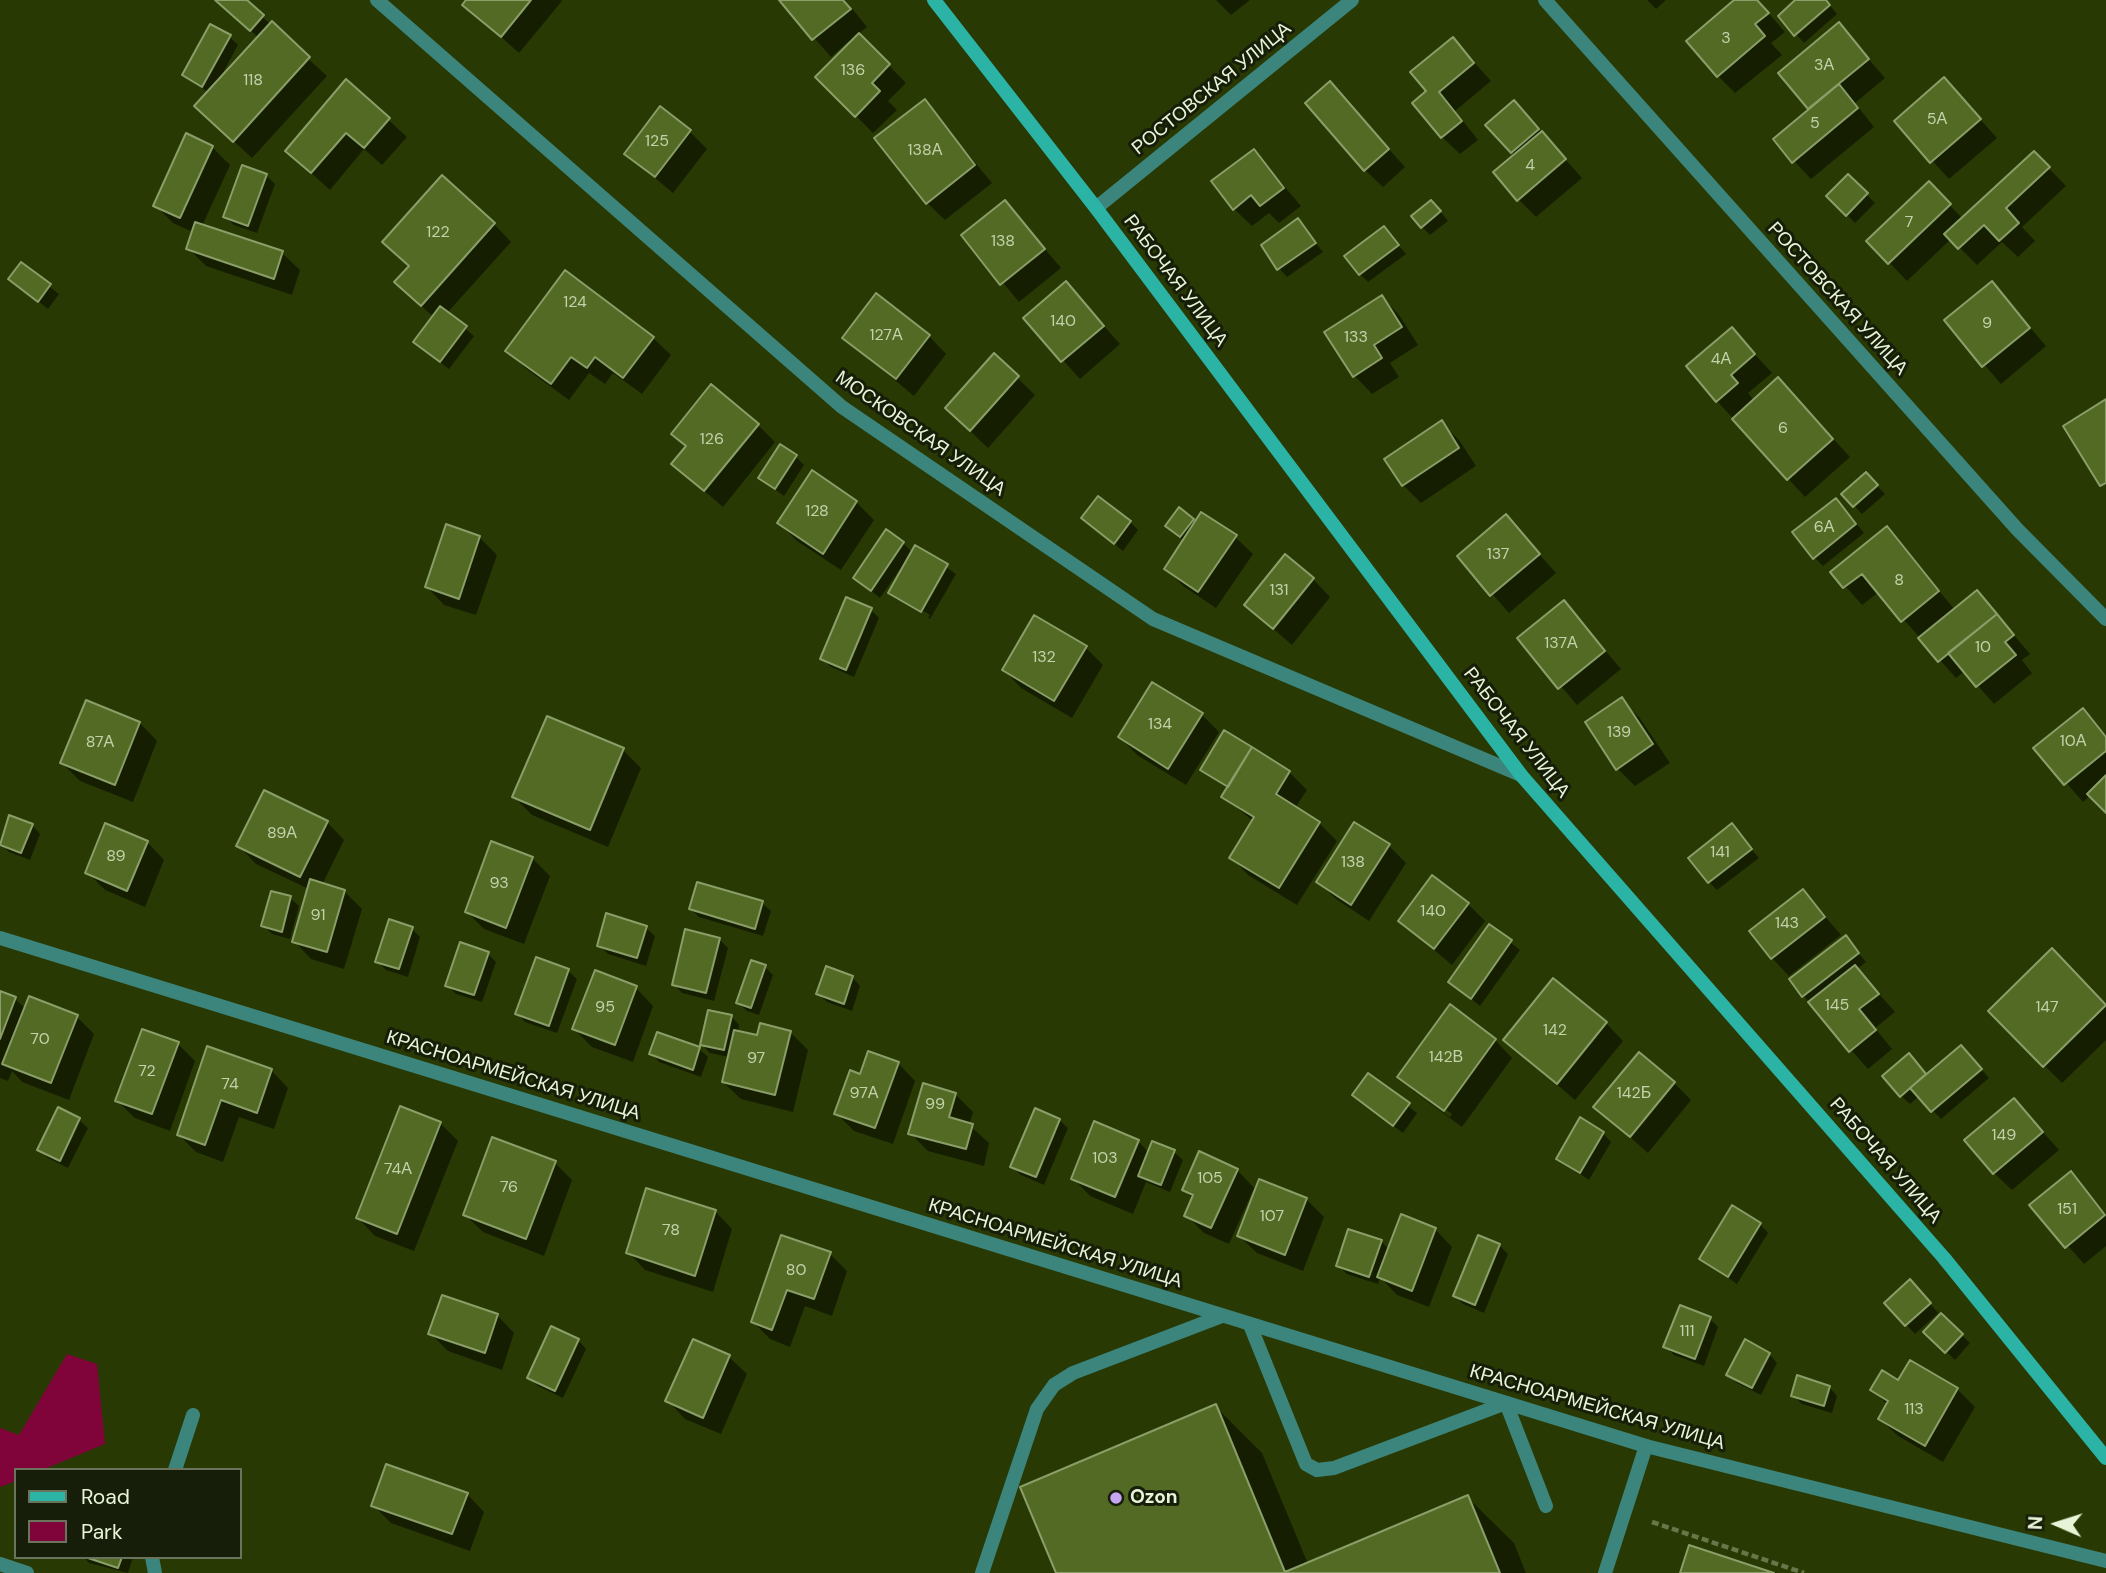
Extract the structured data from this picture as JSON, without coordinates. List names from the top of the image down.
{
  "streets": {
    "street": [
      "РОСТОВСКАЯ УЛИЦА",
      "РАБОЧАЯ УЛИЦА",
      "МОСКОВСКАЯ УЛИЦА",
      "КРАСНОАРМЕЙСКАЯ УЛИЦА"
    ]
  },
  "crossings": [
    ["РОСТОВСКАЯ УЛИЦА", "РАБОЧАЯ УЛИЦА"],
    ["РАБОЧАЯ УЛИЦА", "МОСКОВСКАЯ УЛИЦА"]
  ],
  "places": ["Ozon"],
  "house_numbers": [
    "3",
    "3А",
    "136",
    "118",
    "5А",
    "5",
    "125",
    "138А",
    "4",
    "7",
    "122",
    "138",
    "124",
    "140",
    "9",
    "127А",
    "133",
    "4А",
    "6",
    "126",
    "128",
    "6А",
    "137",
    "8",
    "131",
    "137А",
    "10",
    "132",
    "134",
    "139",
    "10А",
    "87А",
    "89А",
    "141",
    "89",
    "138",
    "93",
    "140",
    "91",
    "143",
    "145",
    "95",
    "147",
    "142",
    "70",
    "142В",
    "97",
    "72",
    "74",
    "97А",
    "142Б",
    "99",
    "149",
    "103",
    "74А",
    "105",
    "76",
    "151",
    "107",
    "78",
    "80",
    "111",
    "113"
  ],
  "legend": ["Road", "Park"],
  "north": "left"
}
